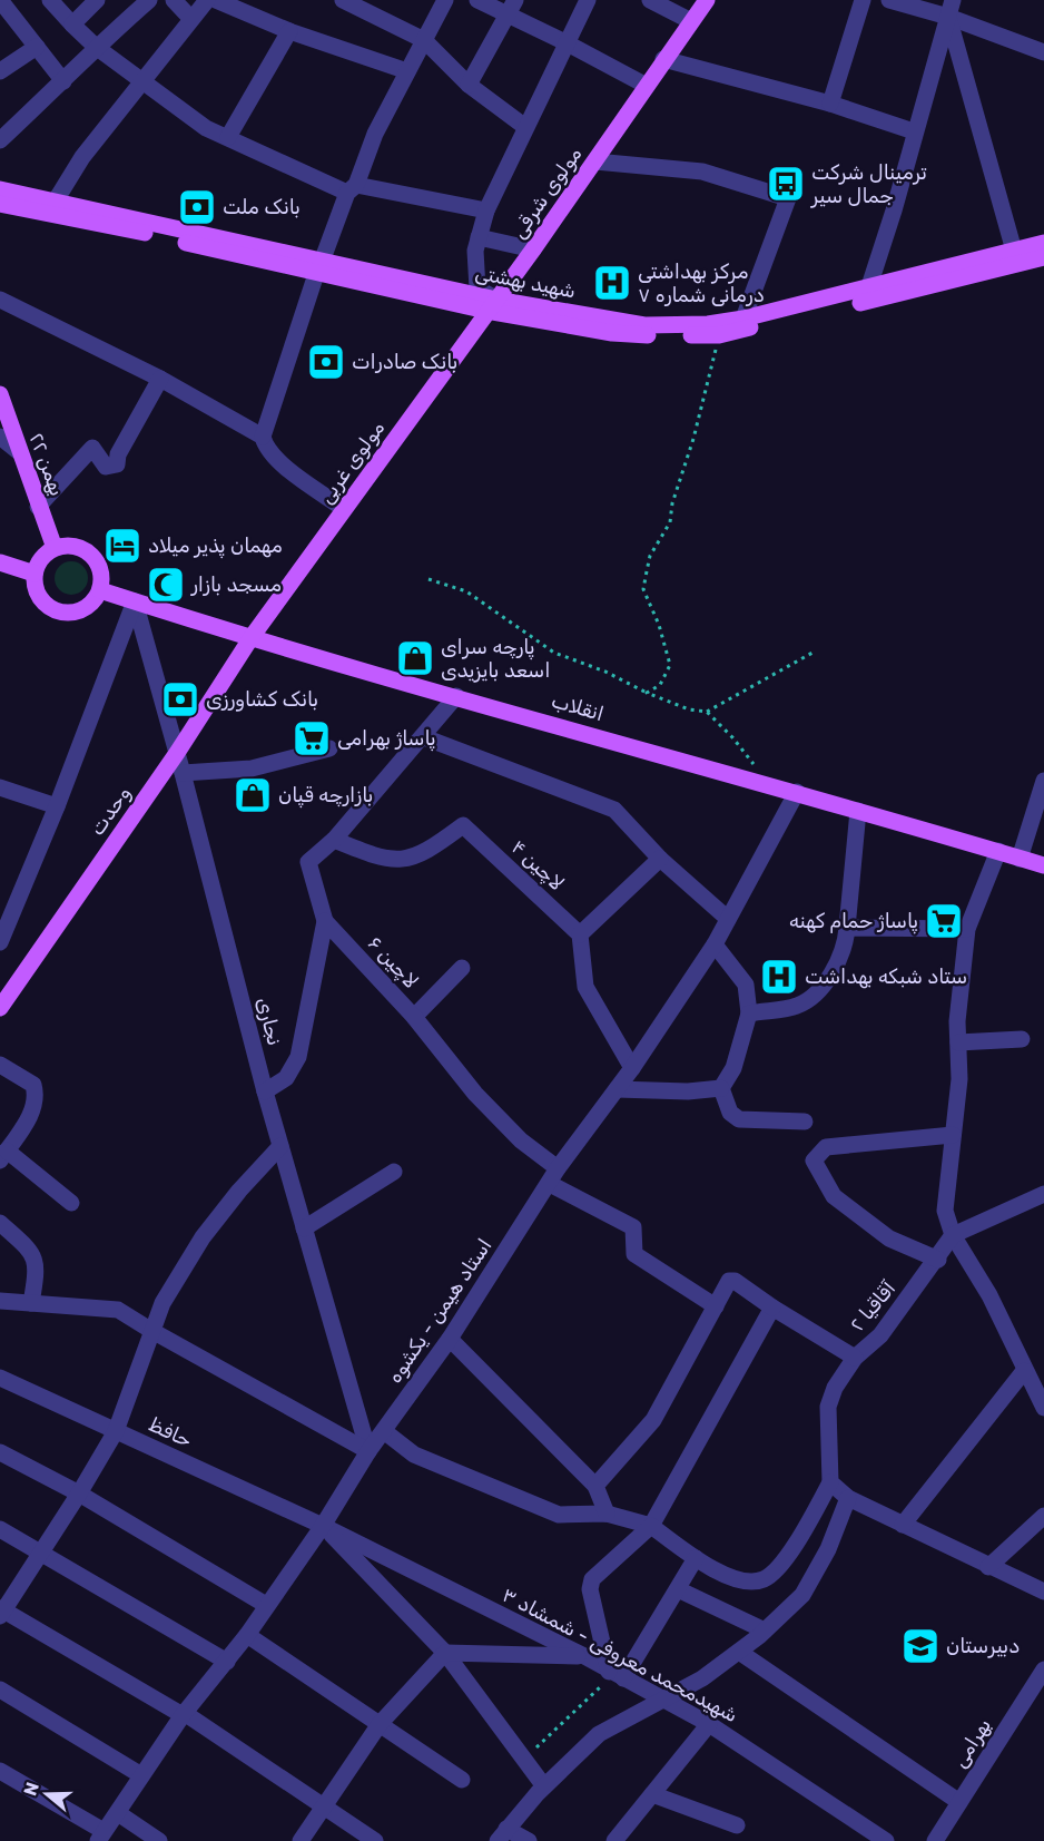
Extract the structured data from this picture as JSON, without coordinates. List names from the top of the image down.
{
  "streets": {
    "main road": [
      "مولوی شرقی",
      "شهید بهشتی",
      "مولوی غربی",
      "۲۲ بهمن",
      "انقلاب",
      "وحدت"
    ],
    "street": [
      "لاچین ۴",
      "لاچین ۶",
      "نجاری",
      "آقاقیا ۲",
      "استاد هیمن - یکشوه",
      "حافظ",
      "شهیدمحمد معروفی - شمشاد ۳",
      "بهرامی"
    ]
  },
  "crossings": [
    ["مولوی شرقی", "شهید بهشتی"],
    ["مولوی شرقی", "مولوی غربی"],
    ["شهید بهشتی", "مولوی غربی"],
    ["مولوی غربی", "انقلاب"],
    ["مولوی غربی", "وحدت"],
    ["۲۲ بهمن", "انقلاب"],
    ["انقلاب", "وحدت"],
    ["انقلاب", "نجاری"],
    ["انقلاب", "استاد هیمن - یکشوه"],
    ["وحدت", "نجاری"],
    ["لاچین ۶", "استاد هیمن - یکشوه"],
    ["نجاری", "استاد هیمن - یکشوه"],
    ["استاد هیمن - یکشوه", "حافظ"],
    ["استاد هیمن - یکشوه", "شهیدمحمد معروفی - شمشاد ۳"],
    ["حافظ", "شهیدمحمد معروفی - شمشاد ۳"]
  ],
  "places": {
    "bus stop": ["ترمینال شرکت جمال سیر"],
    "bank": ["بانک ملت", "بانک صادرات", "بانک کشاورزی"],
    "hospital": ["مرکز بهداشتی درمانی شماره ۷", "ستاد شبکه بهداشت"],
    "hotel": ["مهمان پذیر میلاد"],
    "mosque": ["مسجد بازار"],
    "shop": ["پارچه سرای اسعد بایزیدی", "بازارچه قپان"],
    "supermarket": ["پاساژ بهرامی", "پاساژ حمام کهنه"],
    "school or university": ["دبیرستان"]
  },
  "north": "left"
}
